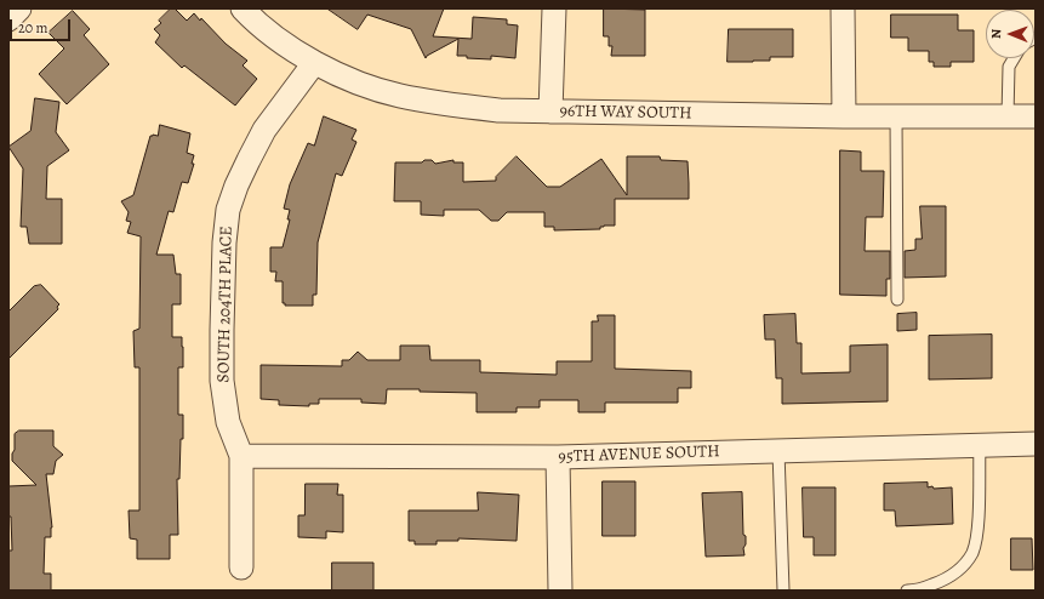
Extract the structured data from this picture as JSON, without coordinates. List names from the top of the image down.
{
  "streets": {
    "street": ["96TH WAY SOUTH", "SOUTH 204TH PLACE", "95TH AVENUE SOUTH"]
  },
  "crossings": [
    ["96TH WAY SOUTH", "SOUTH 204TH PLACE"],
    ["SOUTH 204TH PLACE", "95TH AVENUE SOUTH"]
  ],
  "scale_bar": "20 m",
  "north": "left"
}
